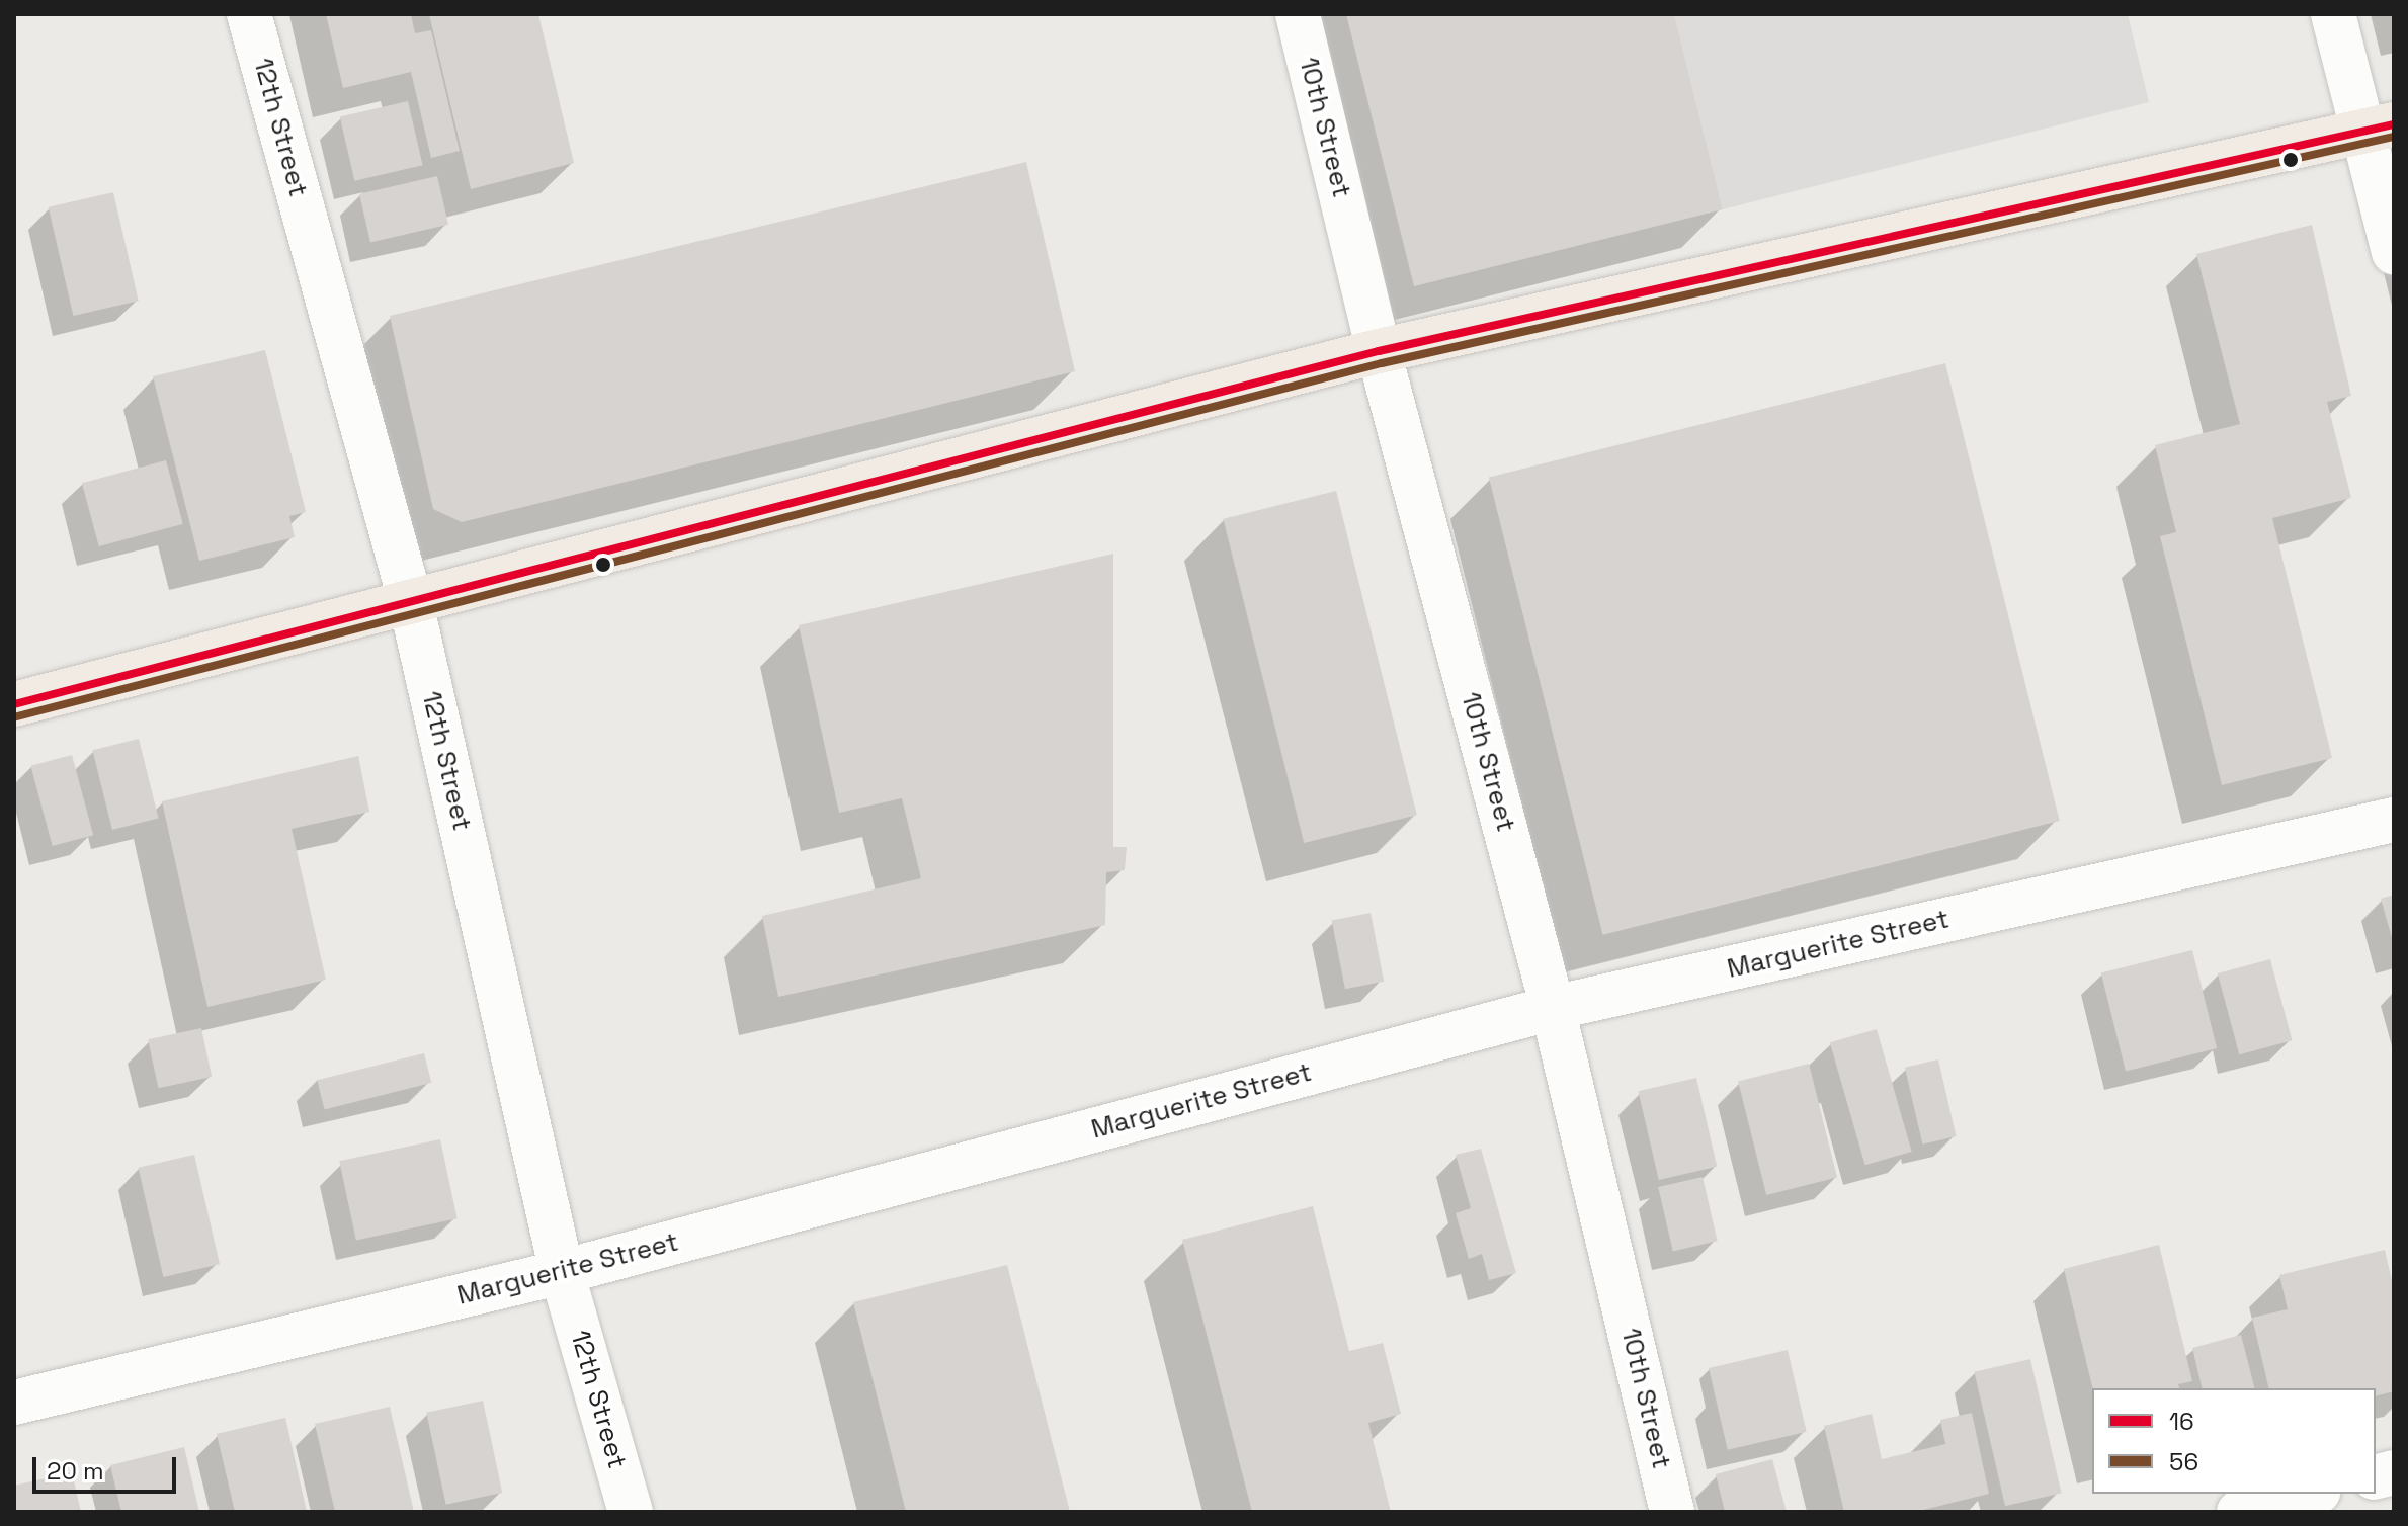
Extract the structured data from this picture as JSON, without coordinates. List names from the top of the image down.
{
  "streets": {
    "street": ["12th Street", "10th Street", "Marguerite Street"]
  },
  "crossings": [
    ["12th Street", "Marguerite Street"],
    ["10th Street", "Marguerite Street"]
  ],
  "lines": ["transit line 16", "transit line 56"],
  "legend": ["16", "56"],
  "scale_bar": "20 m"
}
